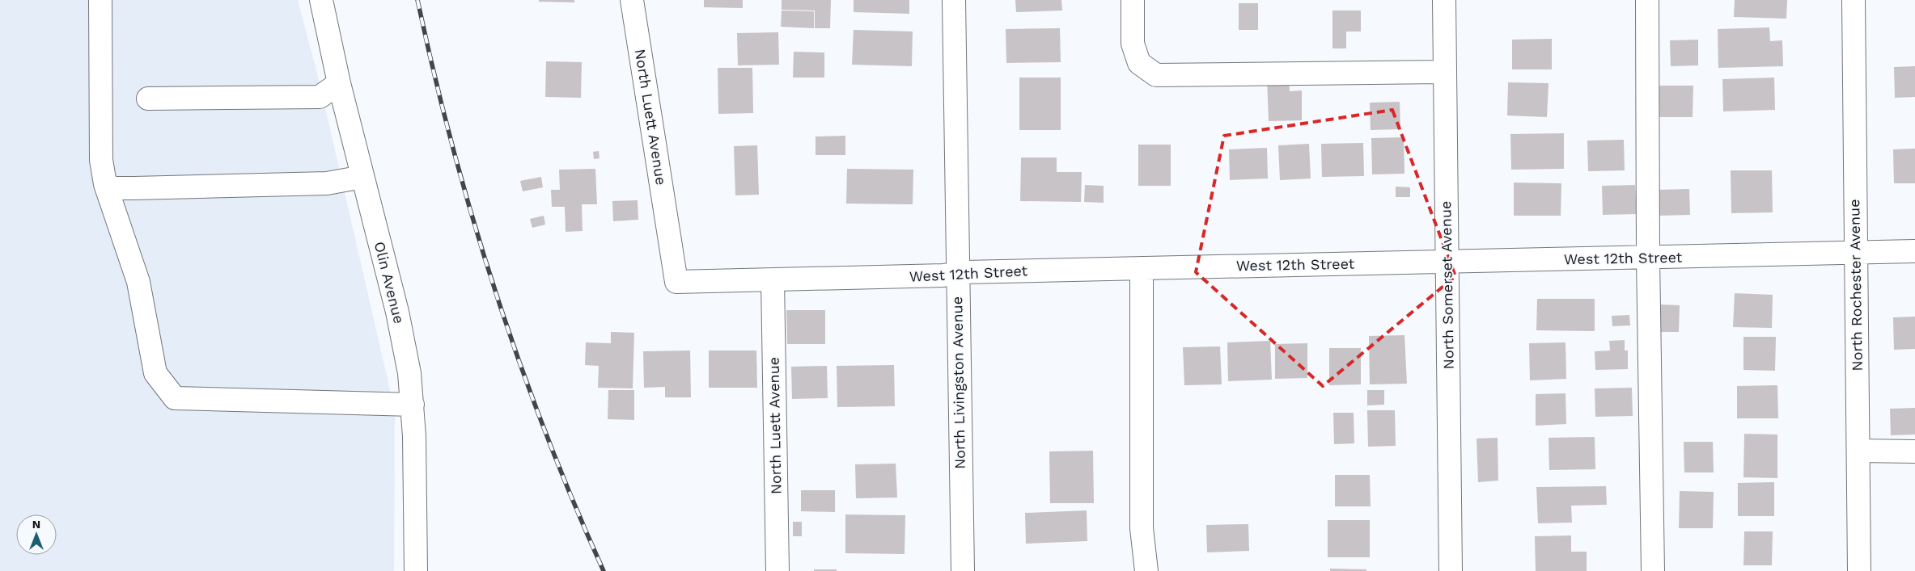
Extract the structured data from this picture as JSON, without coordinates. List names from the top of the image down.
{
  "streets": {
    "street": [
      "North Luett Avenue",
      "West 12th Street",
      "Olin Avenue",
      "North Somerset Avenue",
      "North Rochester Avenue",
      "North Livingston Avenue"
    ]
  },
  "crossings": [
    ["North Luett Avenue", "West 12th Street"],
    ["West 12th Street", "North Somerset Avenue"],
    ["West 12th Street", "North Rochester Avenue"],
    ["West 12th Street", "North Livingston Avenue"]
  ],
  "north": "top"
}
